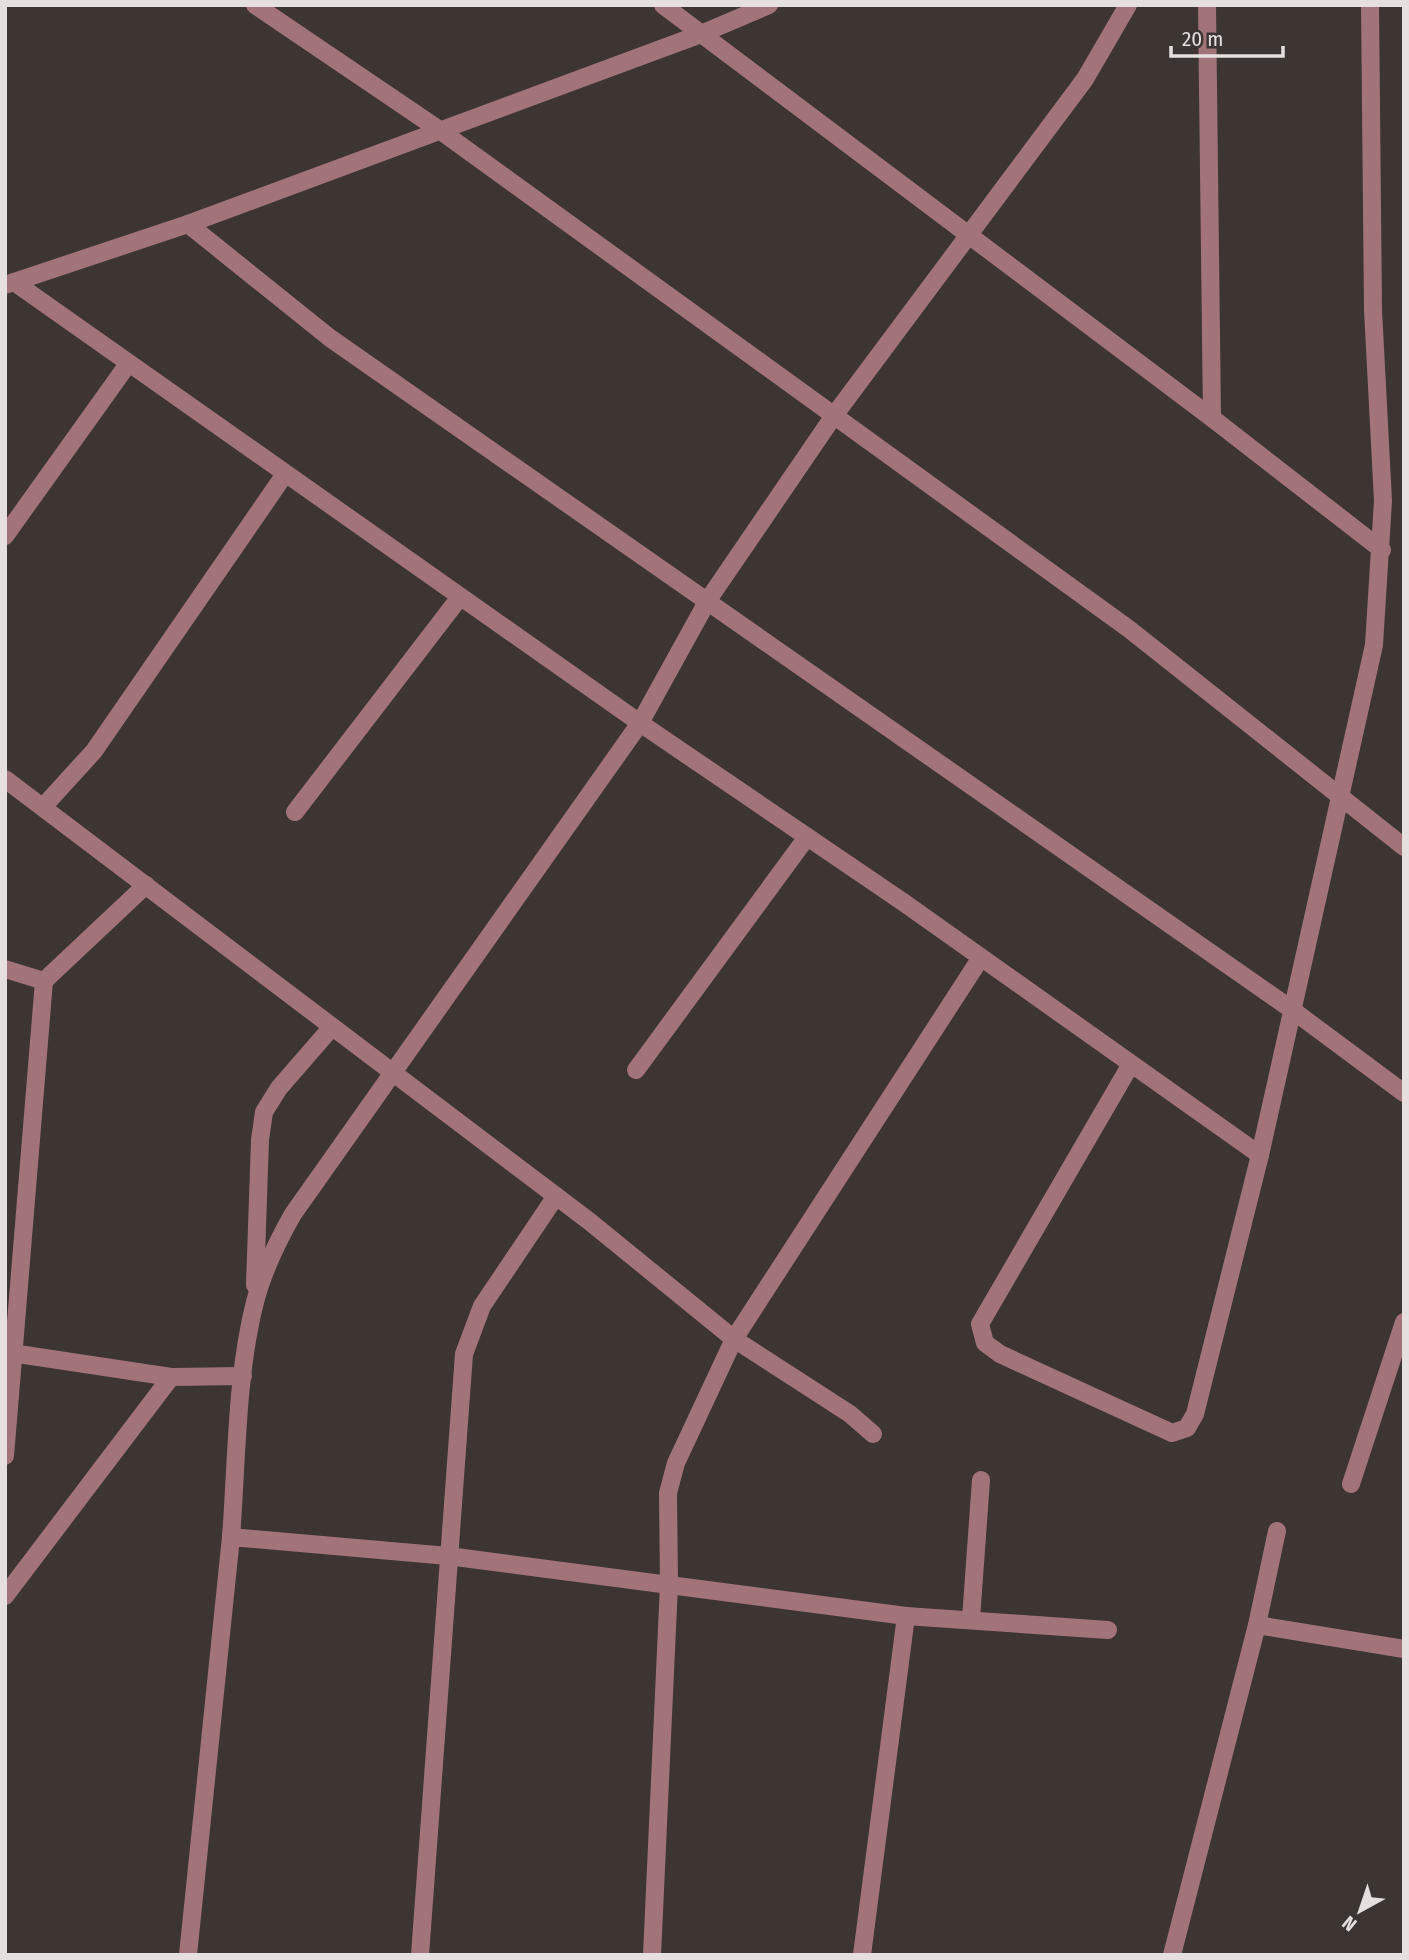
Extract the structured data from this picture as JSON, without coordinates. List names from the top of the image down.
{
  "scale_bar": "20 m",
  "north": "bottom left"
}
